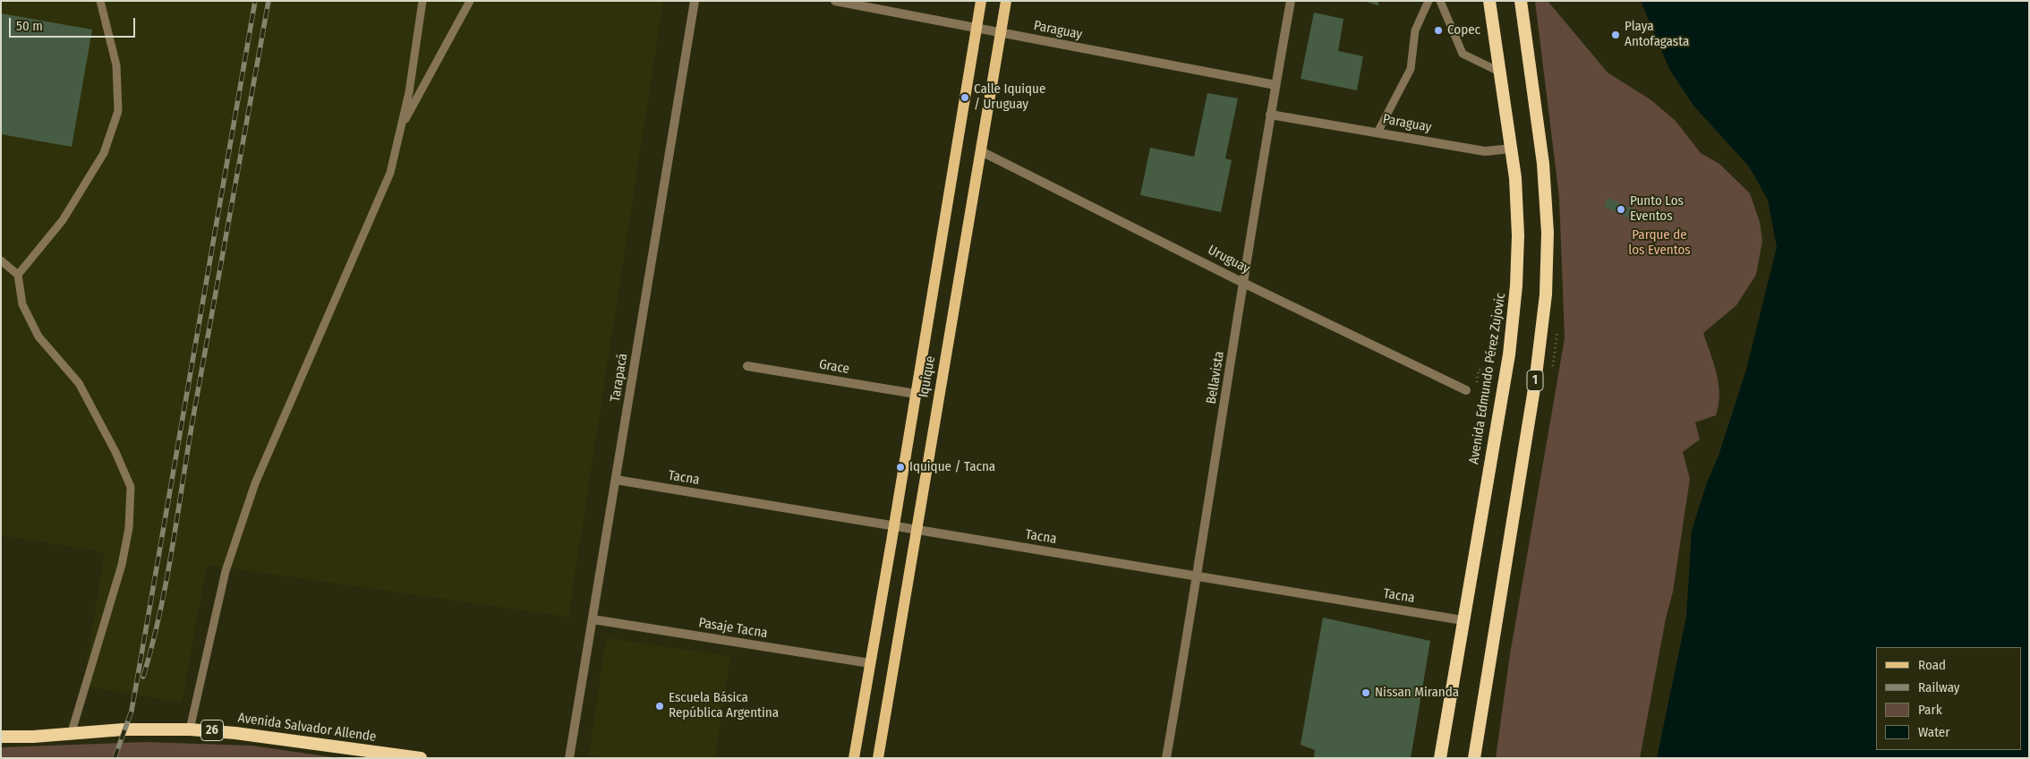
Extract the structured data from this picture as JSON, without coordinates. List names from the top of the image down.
{
  "streets": {
    "highway": [
      "Avenida Edmundo Pérez Zujovic",
      "1",
      "Avenida Salvador Allende",
      "26"
    ],
    "main road": ["Iquique"],
    "street": [
      "Paraguay",
      "Uruguay",
      "Grace",
      "Tarapacá",
      "Bellavista",
      "Tacna",
      "Pasaje Tacna"
    ]
  },
  "crossings": [
    ["Paraguay", "Iquique"],
    ["Paraguay", "Bellavista"],
    ["Paraguay", "Avenida Edmundo Pérez Zujovic"],
    ["Uruguay", "Iquique"],
    ["Uruguay", "Bellavista"],
    ["Grace", "Iquique"],
    ["Iquique", "Tacna"],
    ["Iquique", "Pasaje Tacna"],
    ["Tarapacá", "Tacna"],
    ["Tarapacá", "Pasaje Tacna"],
    ["Bellavista", "Tacna"],
    ["Avenida Edmundo Pérez Zujovic", "Tacna"]
  ],
  "parks": ["Parque de los Eventos"],
  "places": [
    "Copec",
    "Playa Antofagasta",
    "Calle Iquique / Uruguay",
    "Punto Los Eventos",
    "Iquique / Tacna",
    "Nissan Miranda",
    "Escuela Básica República Argentina"
  ],
  "legend": [
    "Road",
    "Railway",
    "Park",
    "Water"
  ],
  "scale_bar": "50 m"
}
